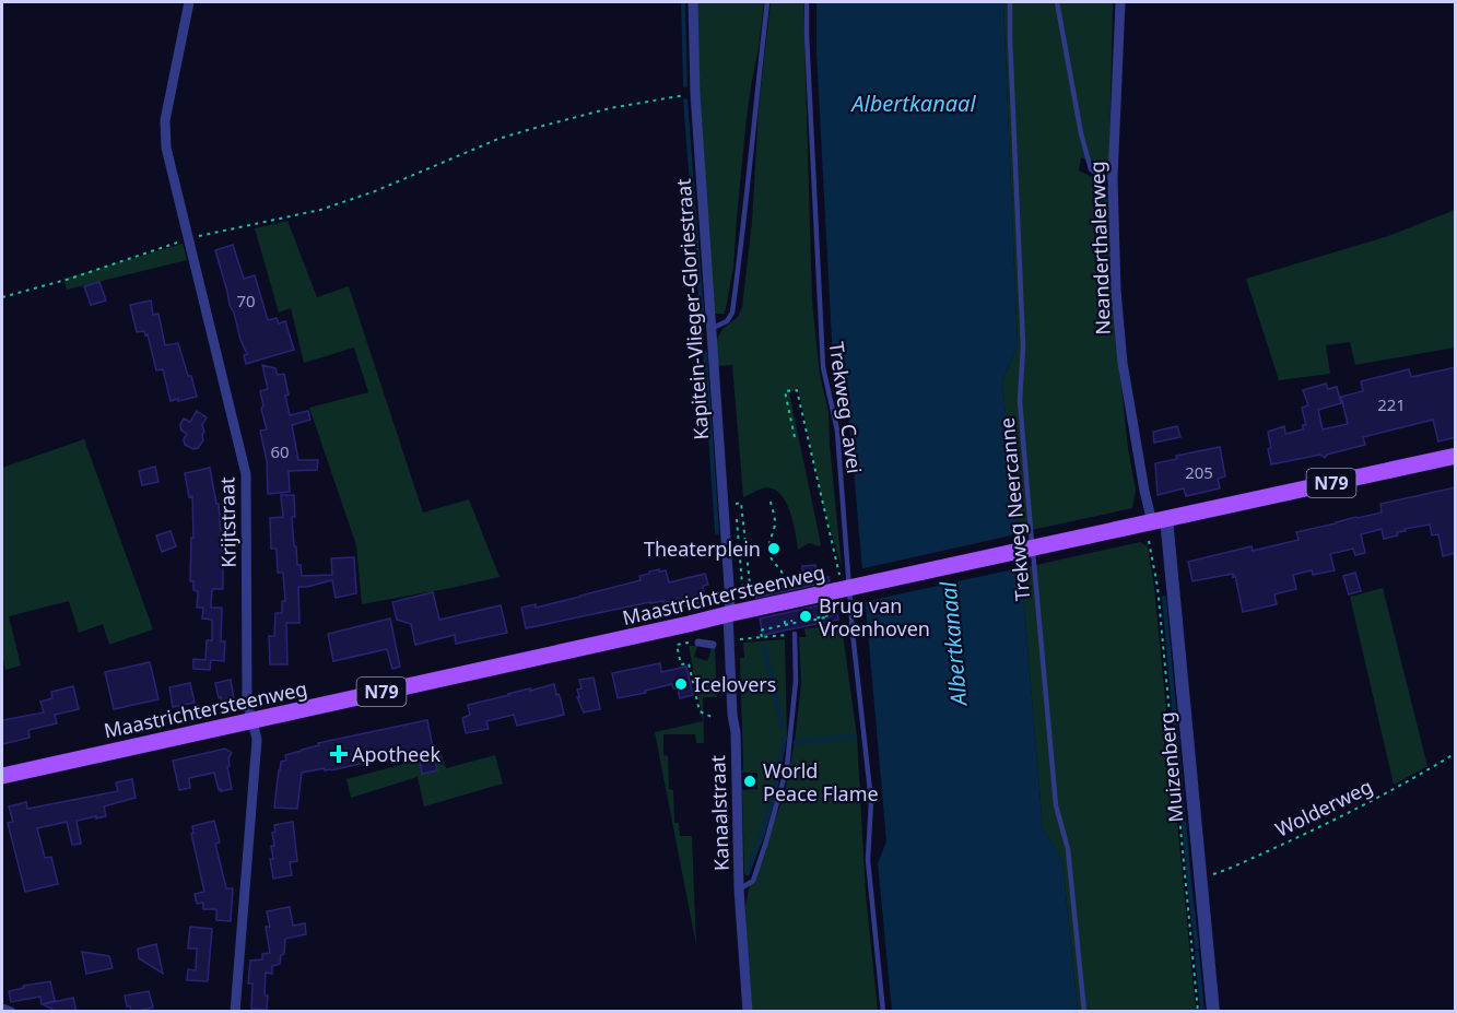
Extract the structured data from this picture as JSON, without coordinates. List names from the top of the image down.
{
  "streets": {
    "main road": ["N79", "Maastrichtersteenweg"],
    "street": [
      "Neanderthalerweg",
      "Kapitein-Vlieger-Gloriestraat",
      "Krijtstraat",
      "Muizenberg",
      "Kanaalstraat"
    ],
    "lane": ["Trekweg Cavei", "Trekweg Neercanne"],
    "path": ["Wolderweg"]
  },
  "crossings": [
    ["Neanderthalerweg", "Maastrichtersteenweg"],
    ["Neanderthalerweg", "Muizenberg"],
    ["Kapitein-Vlieger-Gloriestraat", "Maastrichtersteenweg"],
    ["Kapitein-Vlieger-Gloriestraat", "Kanaalstraat"],
    ["Krijtstraat", "Maastrichtersteenweg"],
    ["Maastrichtersteenweg", "Muizenberg"],
    ["Maastrichtersteenweg", "Kanaalstraat"],
    ["Muizenberg", "Wolderweg"]
  ],
  "water": ["Albertkanaal"],
  "places": {
    "other": [
      "Theaterplein",
      "Brug van Vroenhoven",
      "Icelovers",
      "World Peace Flame"
    ],
    "health": ["Apotheek"]
  },
  "house_numbers": [
    "70",
    "221",
    "60",
    "205"
  ]
}
